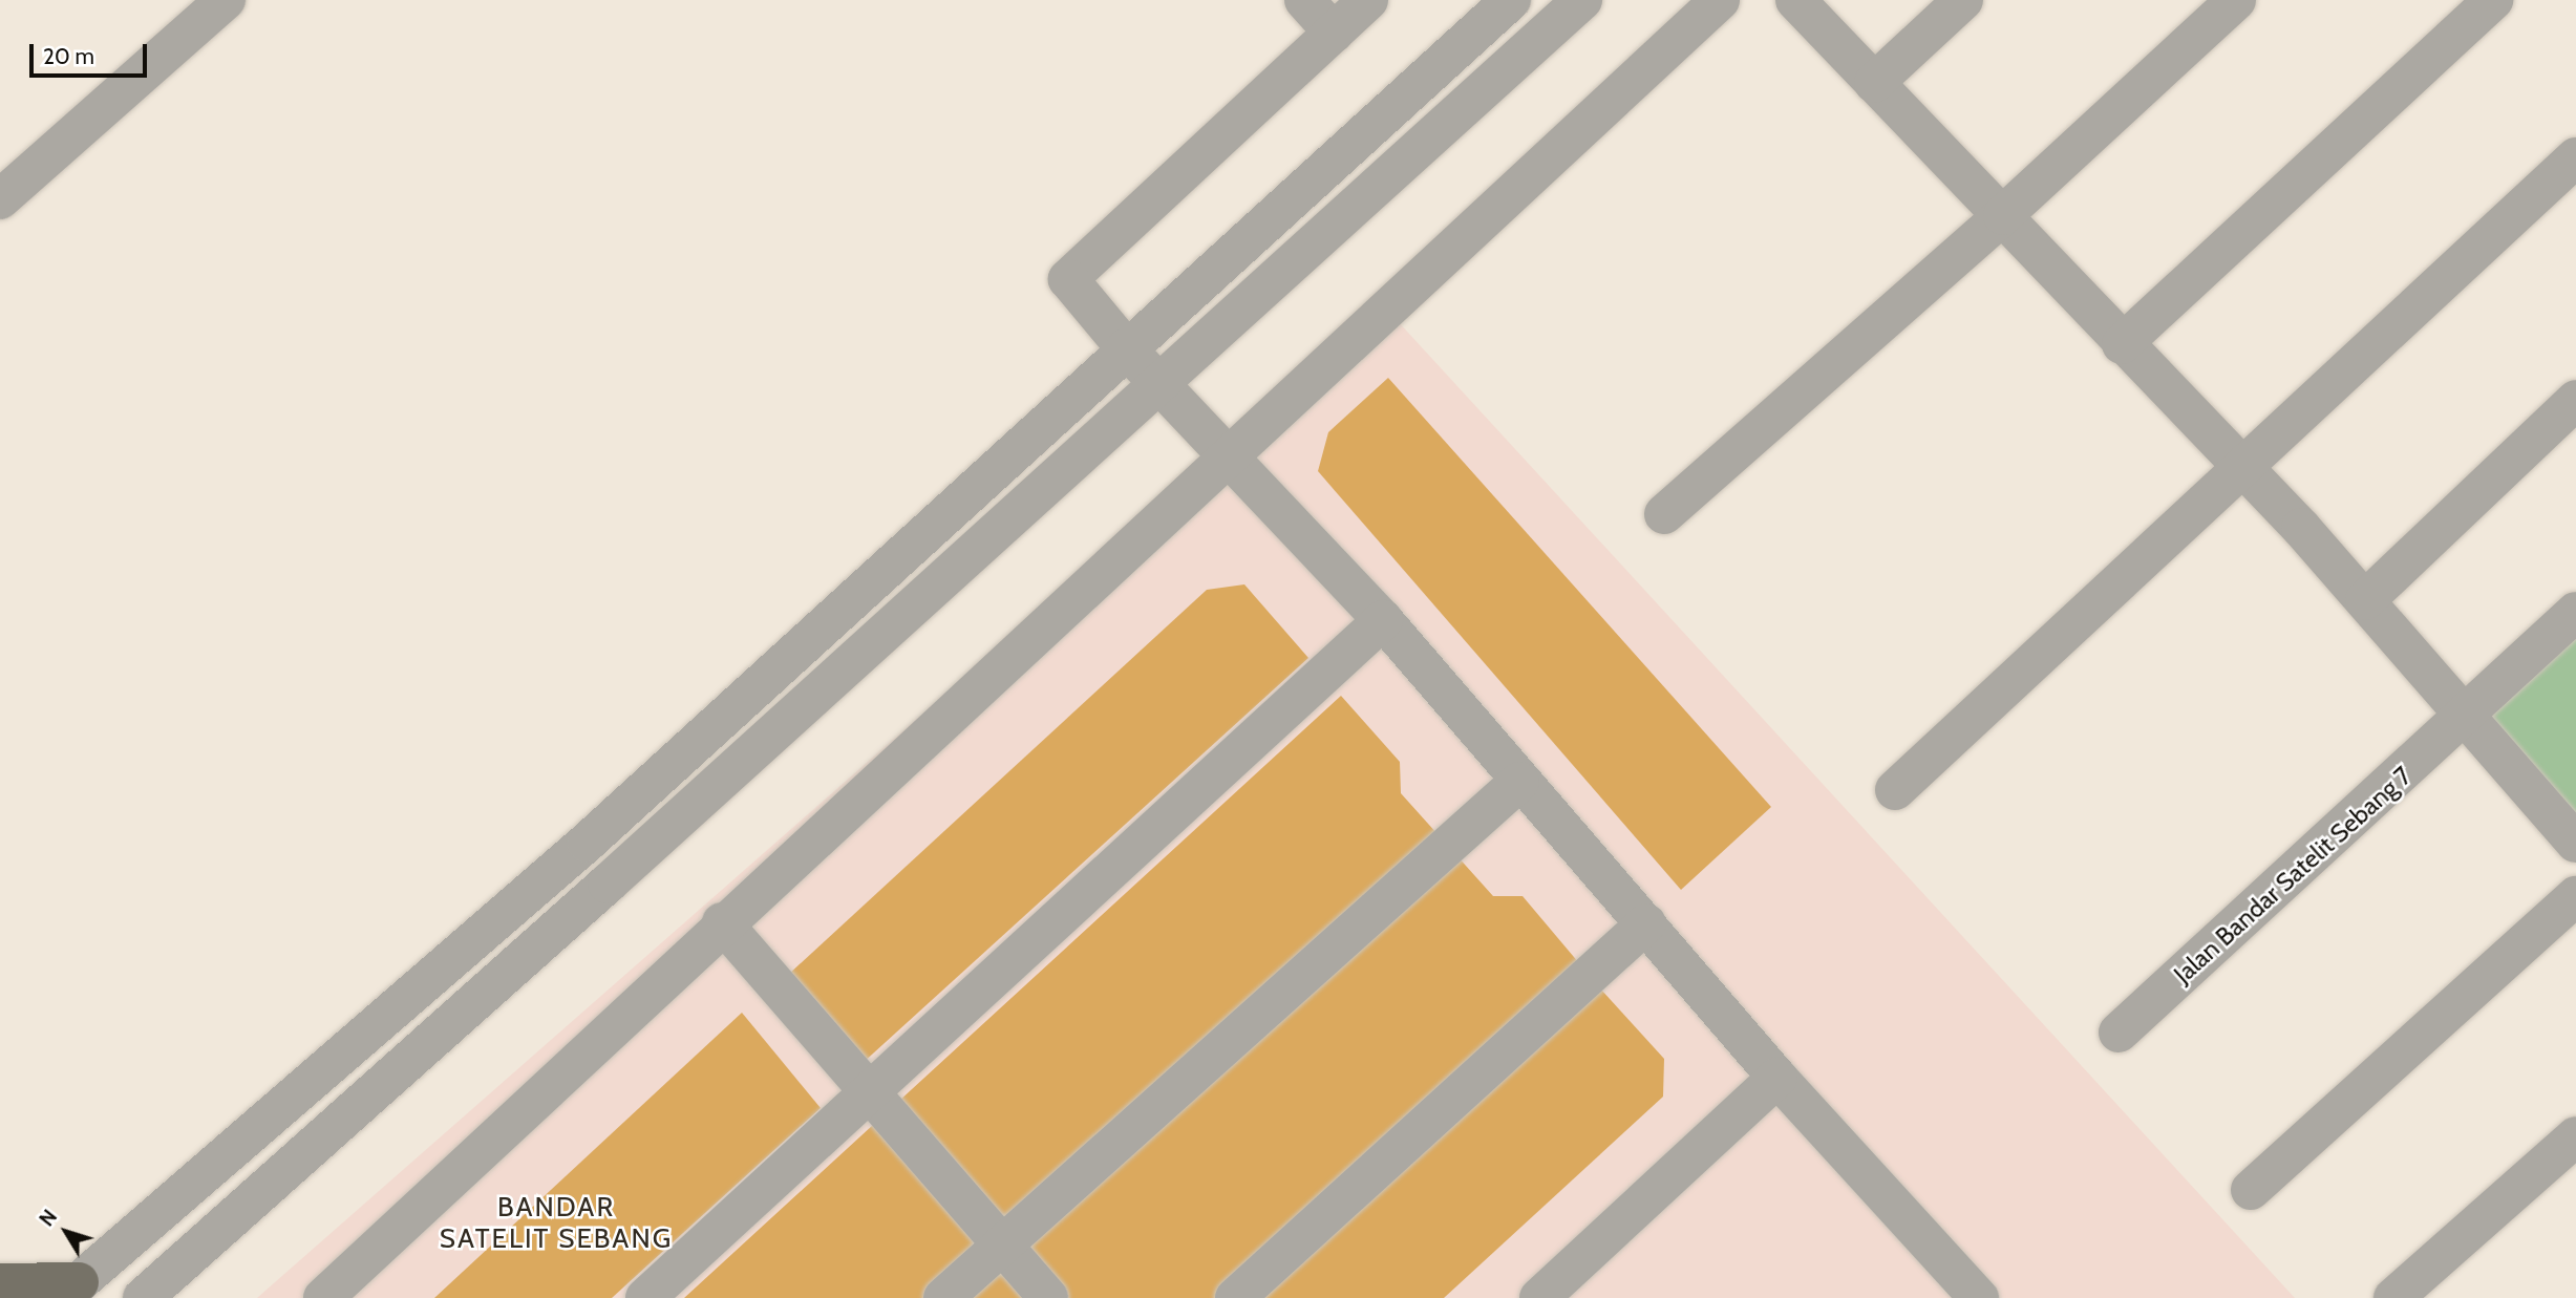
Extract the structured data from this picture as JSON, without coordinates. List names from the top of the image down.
{
  "streets": {
    "street": ["Jalan Bandar Satelit Sebang 7"]
  },
  "districts": ["BANDAR SATELIT SEBANG"],
  "scale_bar": "20 m",
  "north": "top left"
}
